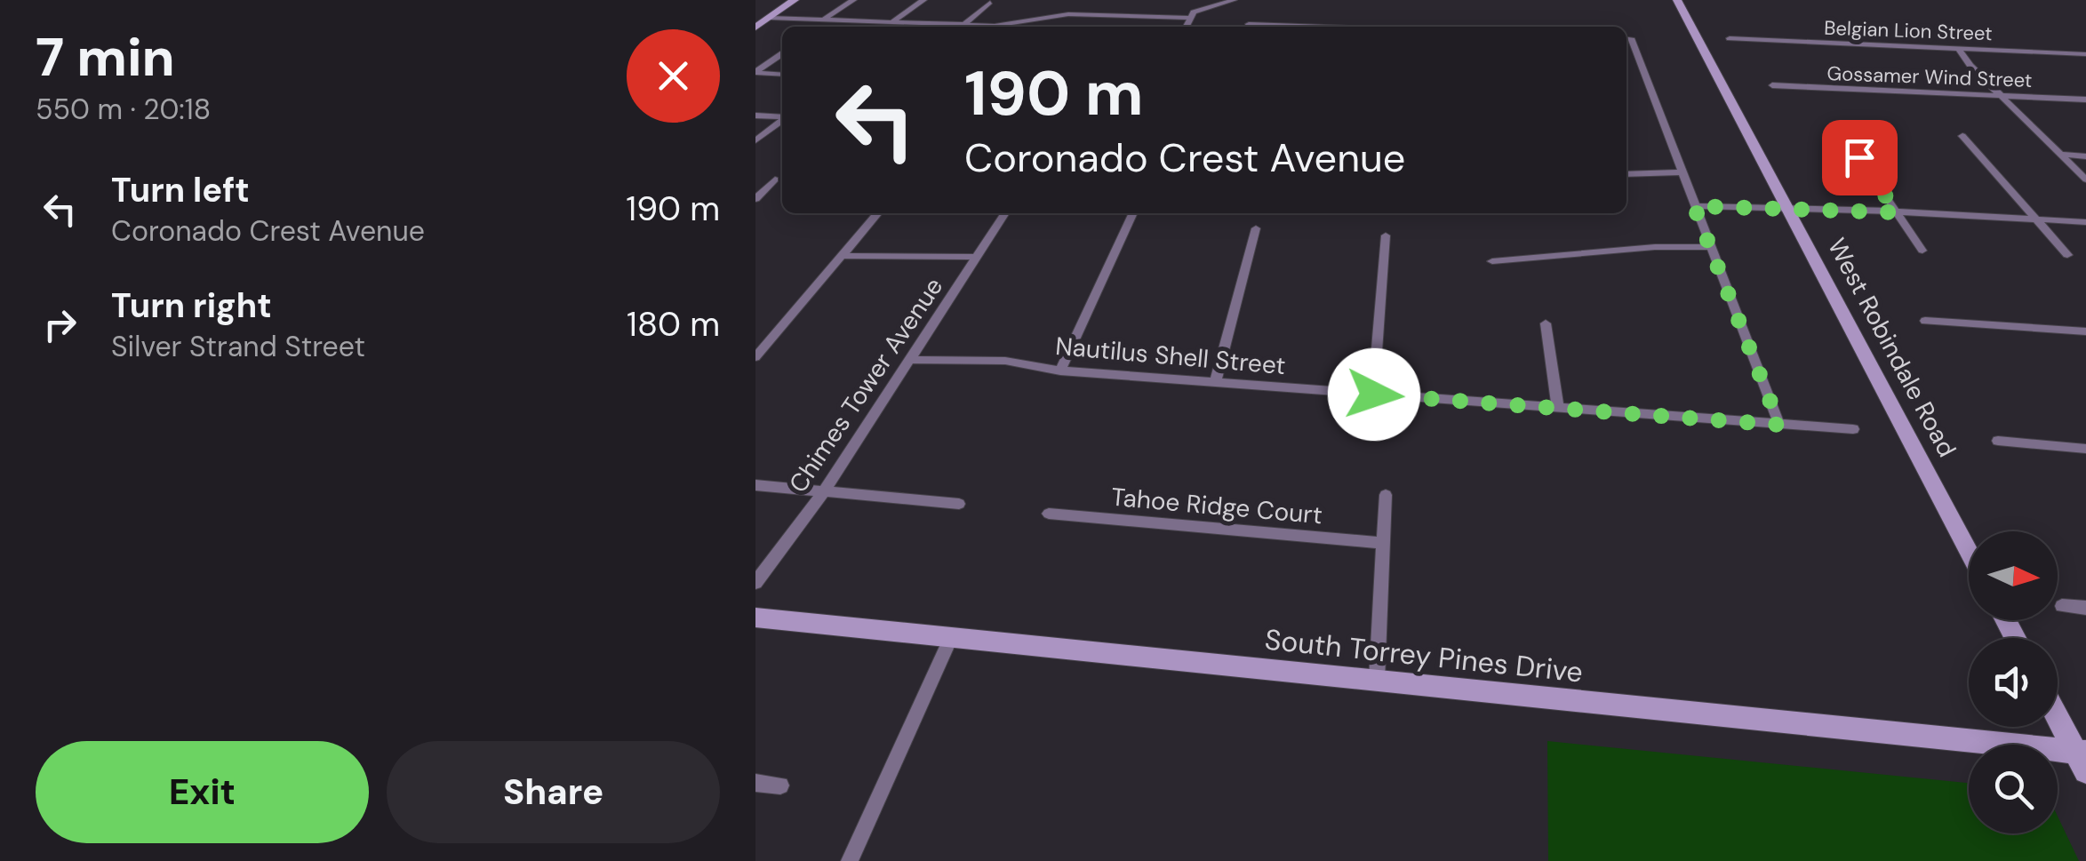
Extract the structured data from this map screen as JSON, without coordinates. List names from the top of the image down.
{
  "streets": {
    "main road": ["West Robindale Road", "South Torrey Pines Drive"],
    "street": [
      "Belgian Lion Street",
      "Gossamer Wind Street",
      "Nautilus Shell Street",
      "Chimes Tower Avenue",
      "Tahoe Ridge Court"
    ]
  },
  "crossings": [
    ["Nautilus Shell Street", "Chimes Tower Avenue"]
  ],
  "north": "right",
  "page": {
    "heading": ["7 min", "550 m · 20:18"],
    "turn": ["190 m", "Coronado Crest Avenue"],
    "list": [
      {
        "name": "Turn left",
        "note": "Coronado Crest Avenue",
        "value": "190 m"
      },
      {
        "name": "Turn right",
        "note": "Silver Strand Street",
        "value": "180 m"
      }
    ],
    "buttons": ["Exit", "Share"]
  }
}
